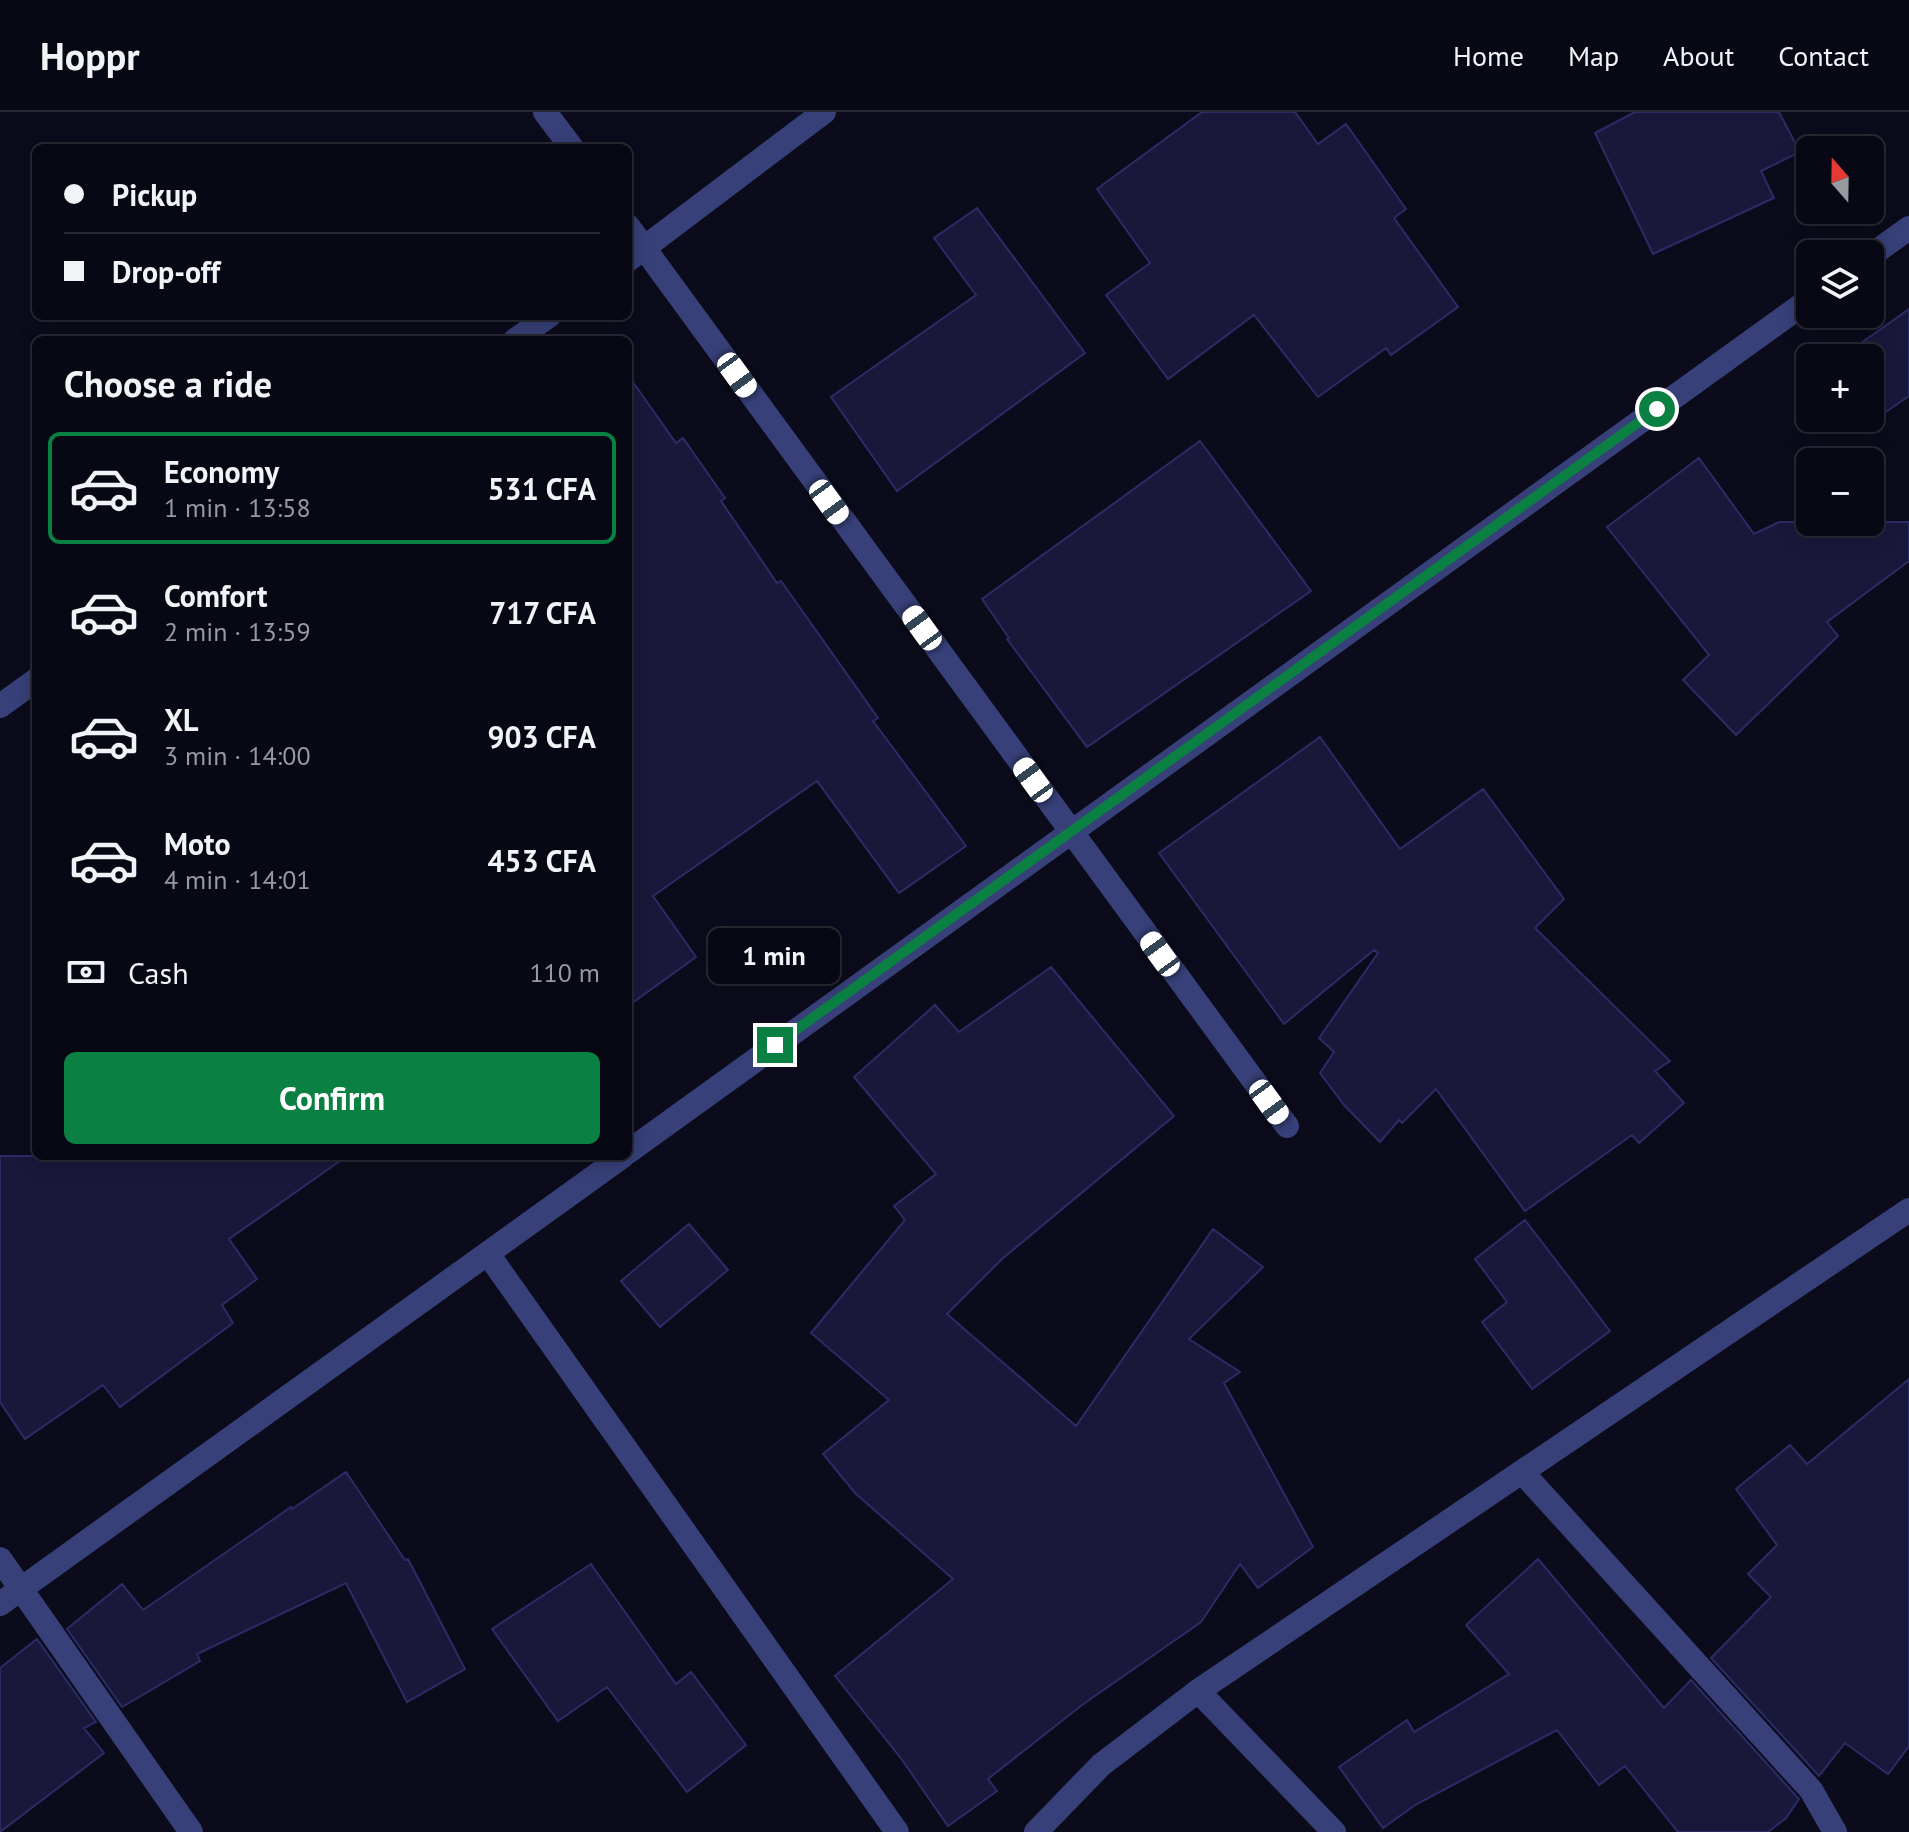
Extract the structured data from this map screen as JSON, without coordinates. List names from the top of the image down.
{
  "north": "top",
  "page": {
    "header": "Hoppr",
    "nav": [
      "Home",
      "Map",
      "About",
      "Contact"
    ],
    "map_buttons": ["+", "−"],
    "banner": ["Pickup", "Drop-off"],
    "heading": "Choose a ride",
    "list": [
      {
        "name": "Economy",
        "note": "1 min · 13:58",
        "value": "531 CFA"
      },
      {
        "name": "Comfort",
        "note": "2 min · 13:59",
        "value": "717 CFA"
      },
      {
        "name": "XL",
        "note": "3 min · 14:00",
        "value": "903 CFA"
      },
      {
        "name": "Moto",
        "note": "4 min · 14:01",
        "value": "453 CFA"
      }
    ],
    "bubble": "1 min",
    "pay": ["Cash", "110 m"],
    "buttons": "Confirm"
  }
}
